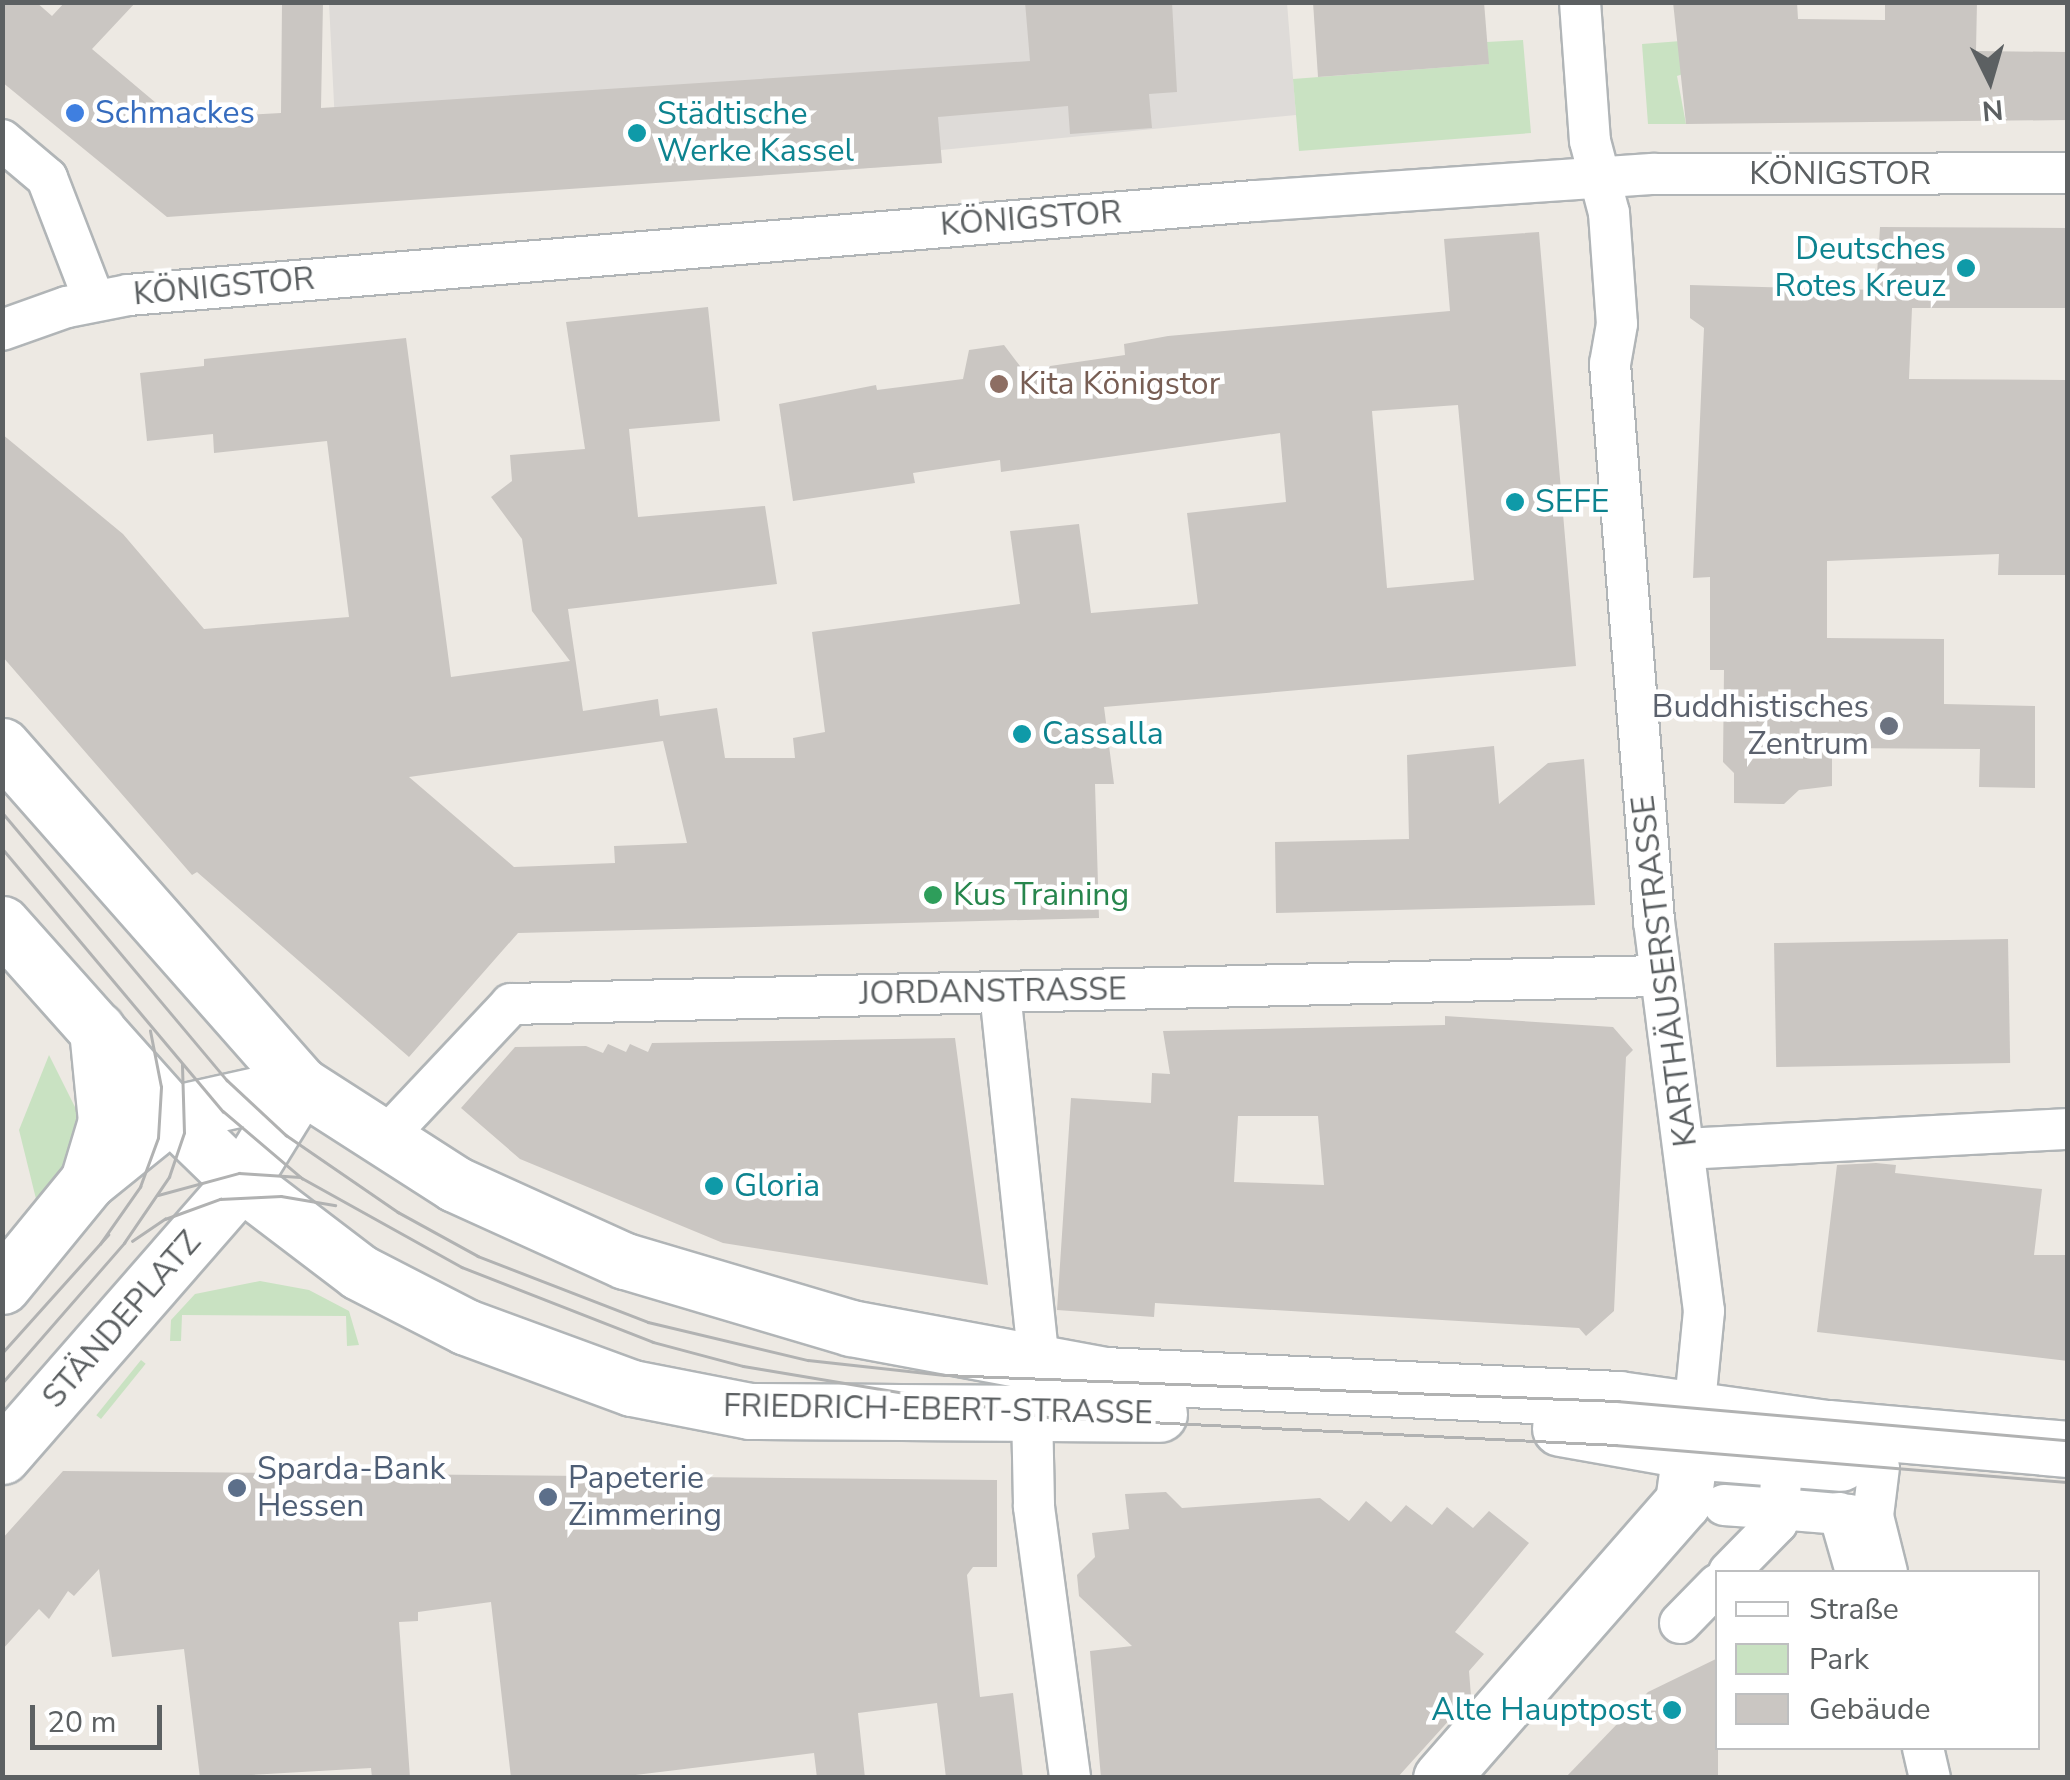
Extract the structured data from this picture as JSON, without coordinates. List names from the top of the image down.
{
  "streets": {
    "main road": ["STÄNDEPLATZ", "FRIEDRICH-EBERT-STRASSE"],
    "street": ["KÖNIGSTOR", "KARTHÄUSERSTRASSE", "JORDANSTRASSE"]
  },
  "crossings": [
    ["KÖNIGSTOR", "KARTHÄUSERSTRASSE"],
    ["KARTHÄUSERSTRASSE", "JORDANSTRASSE"],
    ["KARTHÄUSERSTRASSE", "FRIEDRICH-EBERT-STRASSE"],
    ["JORDANSTRASSE", "FRIEDRICH-EBERT-STRASSE"],
    ["STÄNDEPLATZ", "FRIEDRICH-EBERT-STRASSE"]
  ],
  "places": [
    "Schmackes",
    "Städtische Werke Kassel",
    "Deutsches Rotes Kreuz",
    "Kita Königstor",
    "SEFE",
    "Buddhistisches Zentrum",
    "Cassalla",
    "Kus Training",
    "Gloria",
    "Sparda-Bank Hessen",
    "Papeterie Zimmering",
    "Alte Hauptpost"
  ],
  "legend": ["Straße", "Park", "Gebäude"],
  "scale_bar": "20 m",
  "north": "bottom"
}
